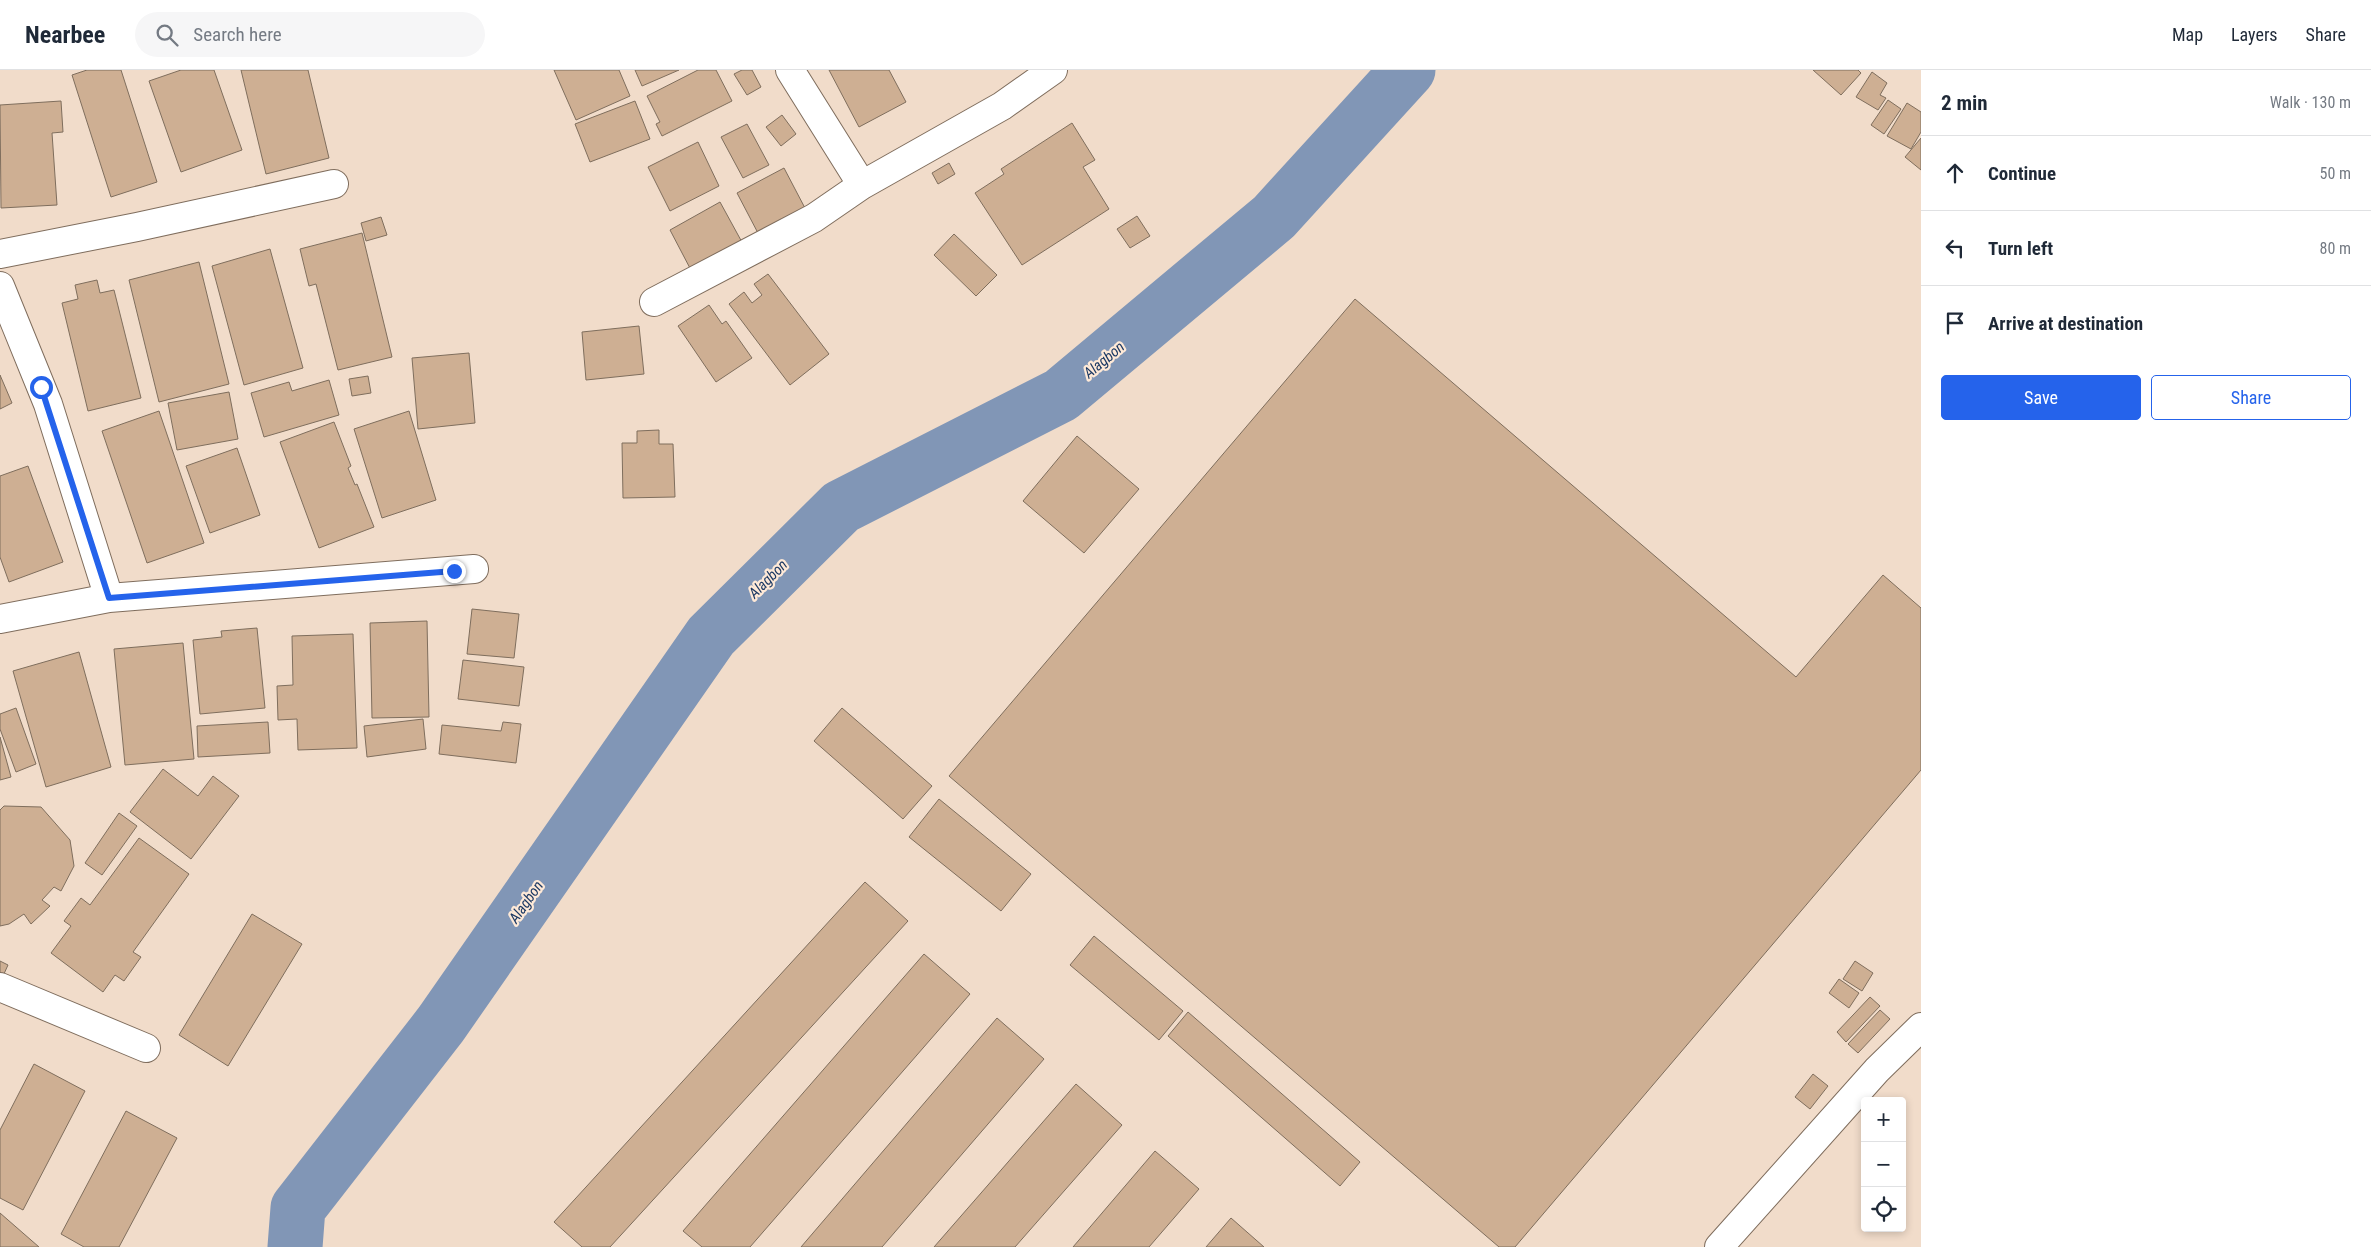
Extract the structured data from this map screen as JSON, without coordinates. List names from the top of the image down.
{
  "water": ["Alagbon"],
  "page": {
    "header": "Nearbee",
    "search": "Search here",
    "nav": ["Map", "Layers", "Share"],
    "heading": ["2 min", "Walk · 130 m"],
    "list": [
      ["Continue", "50 m"],
      ["Turn left", "80 m"],
      "Arrive at destination"
    ],
    "buttons": ["Save", "Share"],
    "map_buttons": ["+", "−"]
  }
}
